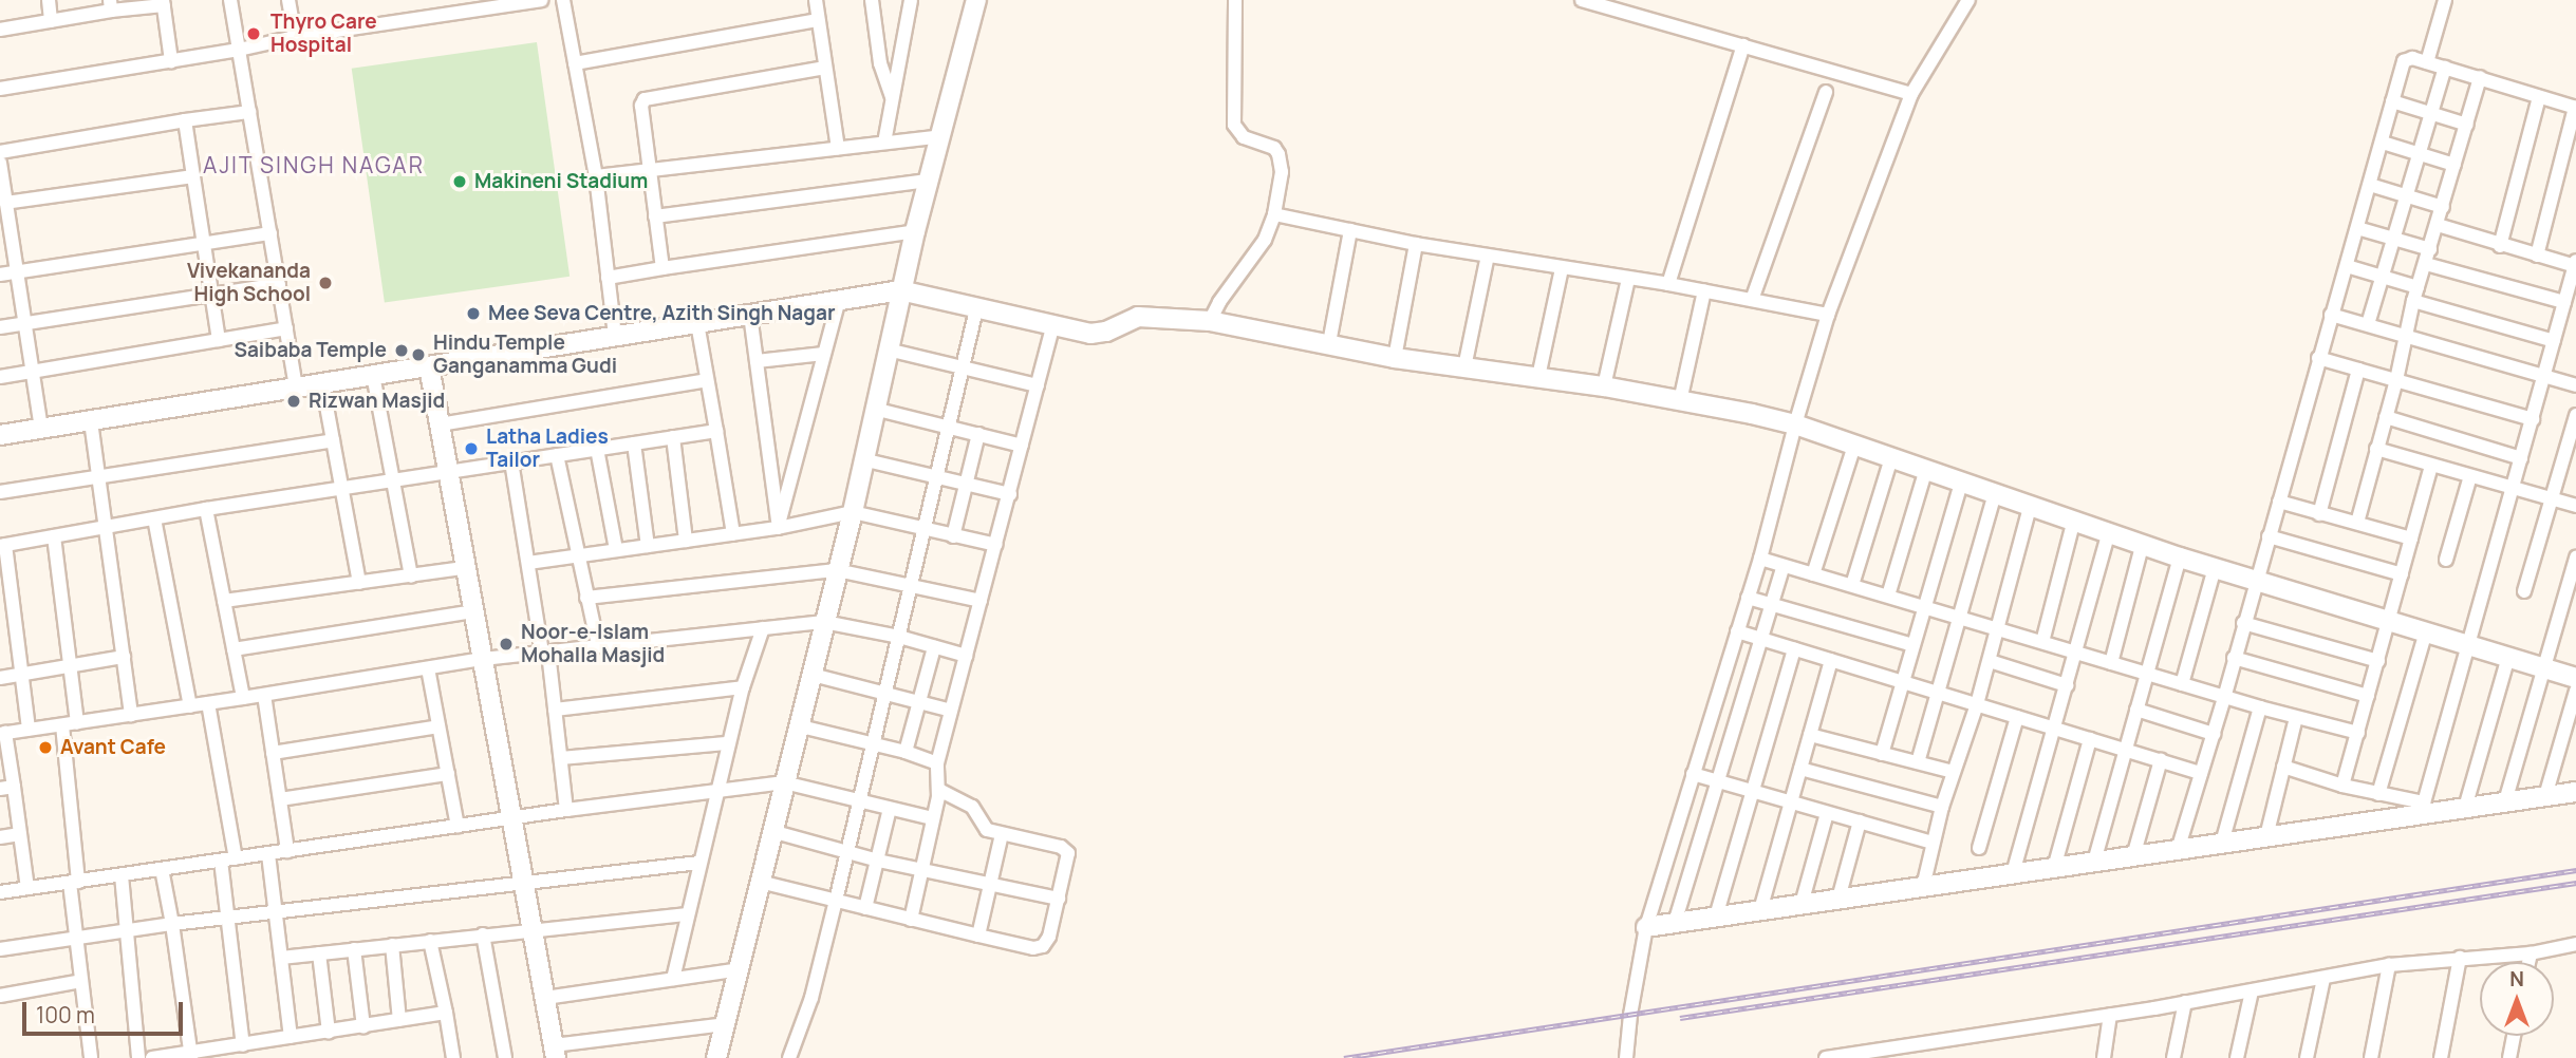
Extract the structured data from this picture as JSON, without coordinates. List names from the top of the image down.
{
  "districts": ["AJIT SINGH NAGAR"],
  "places": [
    "Thyro Care Hospital",
    "Makineni Stadium",
    "Vivekananda High School",
    "Mee Seva Centre, Azith Singh Nagar",
    "Saibaba Temple",
    "Hindu Temple Ganganamma Gudi",
    "Rizwan Masjid",
    "Latha Ladies Tailor",
    "Noor-e-Islam Mohalla Masjid",
    "Avant Cafe"
  ],
  "scale_bar": "100 m",
  "north": "top"
}
